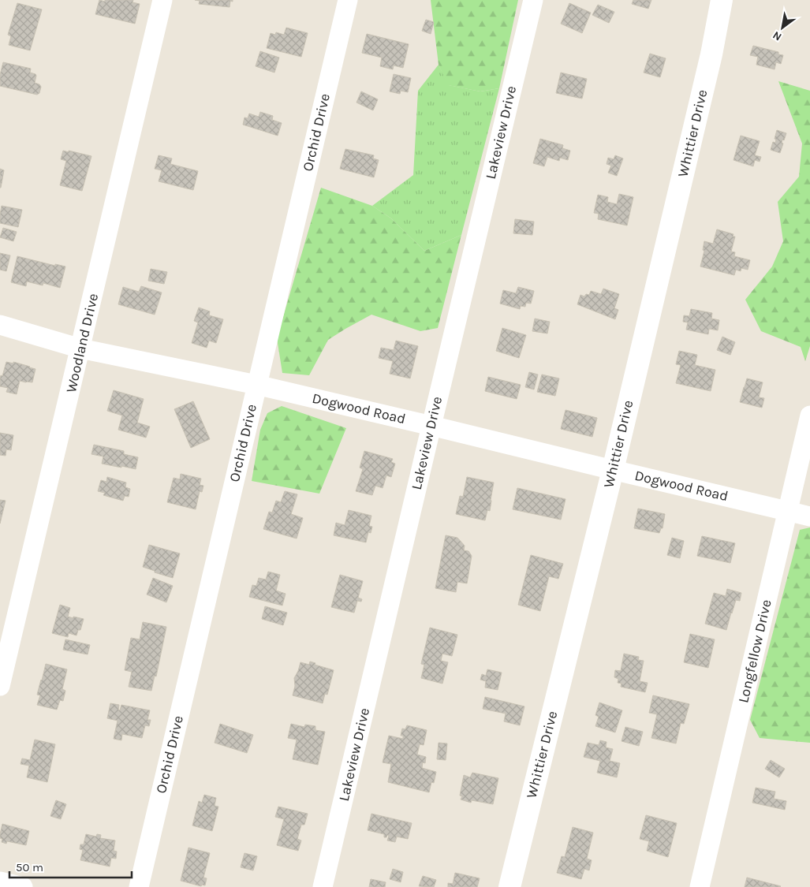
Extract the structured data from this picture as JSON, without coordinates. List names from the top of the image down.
{
  "streets": {
    "street": [
      "Orchid Drive",
      "Lakeview Drive",
      "Whittier Drive",
      "Woodland Drive",
      "Dogwood Road",
      "Longfellow Drive"
    ]
  },
  "crossings": [
    ["Orchid Drive", "Dogwood Road"],
    ["Lakeview Drive", "Dogwood Road"],
    ["Whittier Drive", "Dogwood Road"],
    ["Woodland Drive", "Dogwood Road"],
    ["Dogwood Road", "Longfellow Drive"]
  ],
  "scale_bar": "50 m",
  "north": "bottom left"
}
